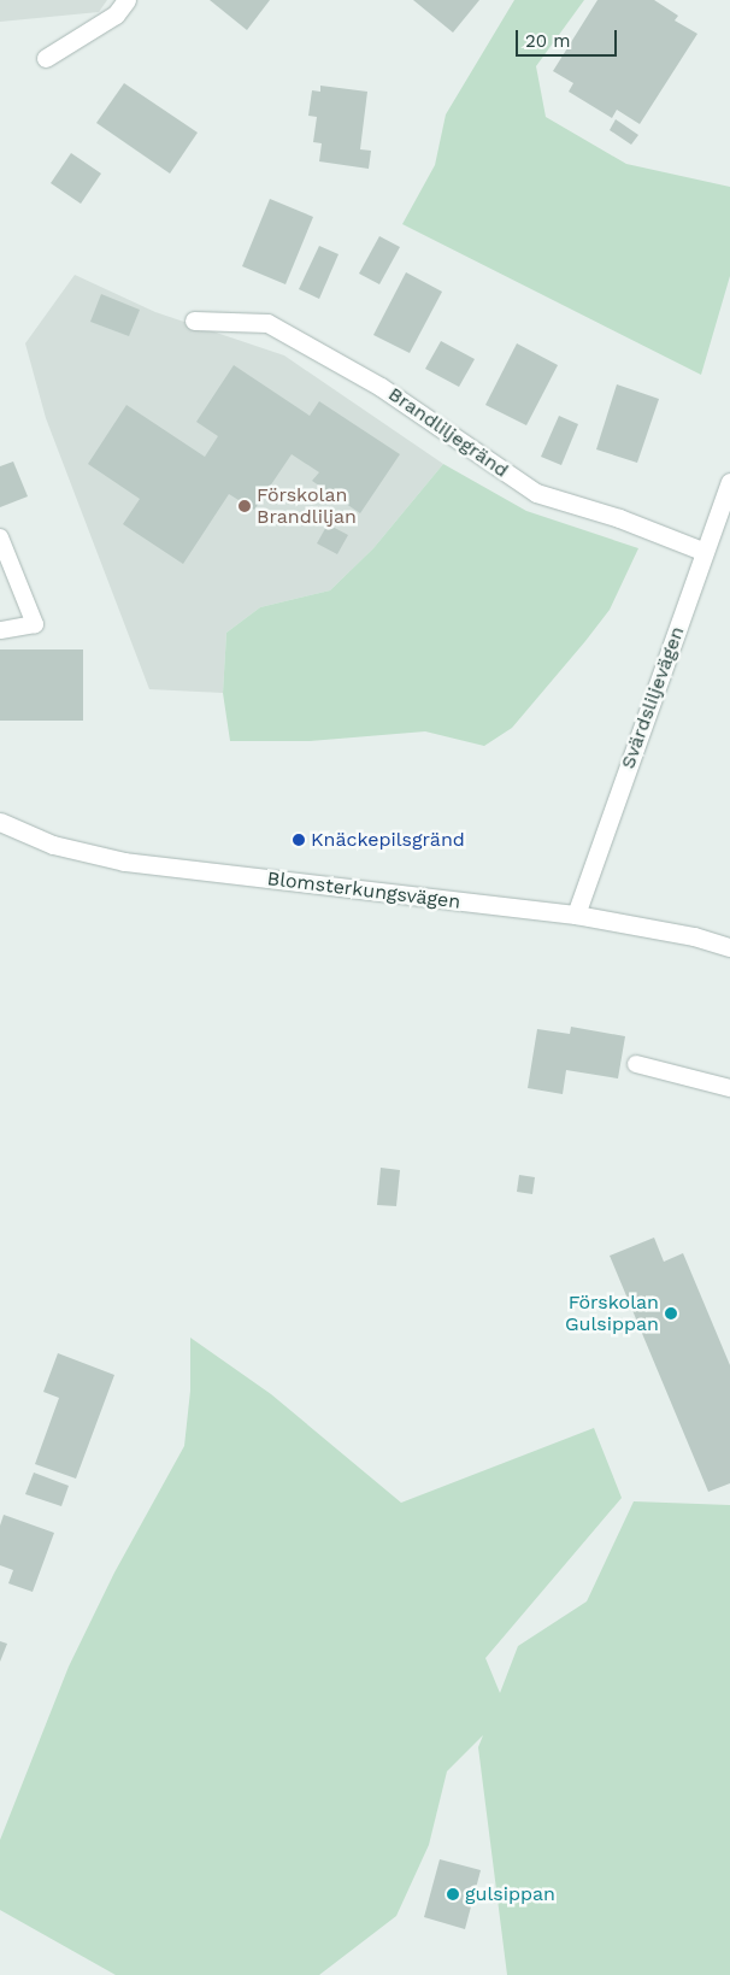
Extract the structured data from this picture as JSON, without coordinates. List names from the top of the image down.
{
  "streets": {
    "street": ["Brandliljegränd", "Svärdsliljevägen", "Blomsterkungsvägen"]
  },
  "crossings": [
    ["Brandliljegränd", "Svärdsliljevägen"],
    ["Svärdsliljevägen", "Blomsterkungsvägen"]
  ],
  "places": [
    "Förskolan Brandliljan",
    "Knäckepilsgränd",
    "Förskolan Gulsippan",
    "gulsippan"
  ],
  "scale_bar": "20 m"
}
